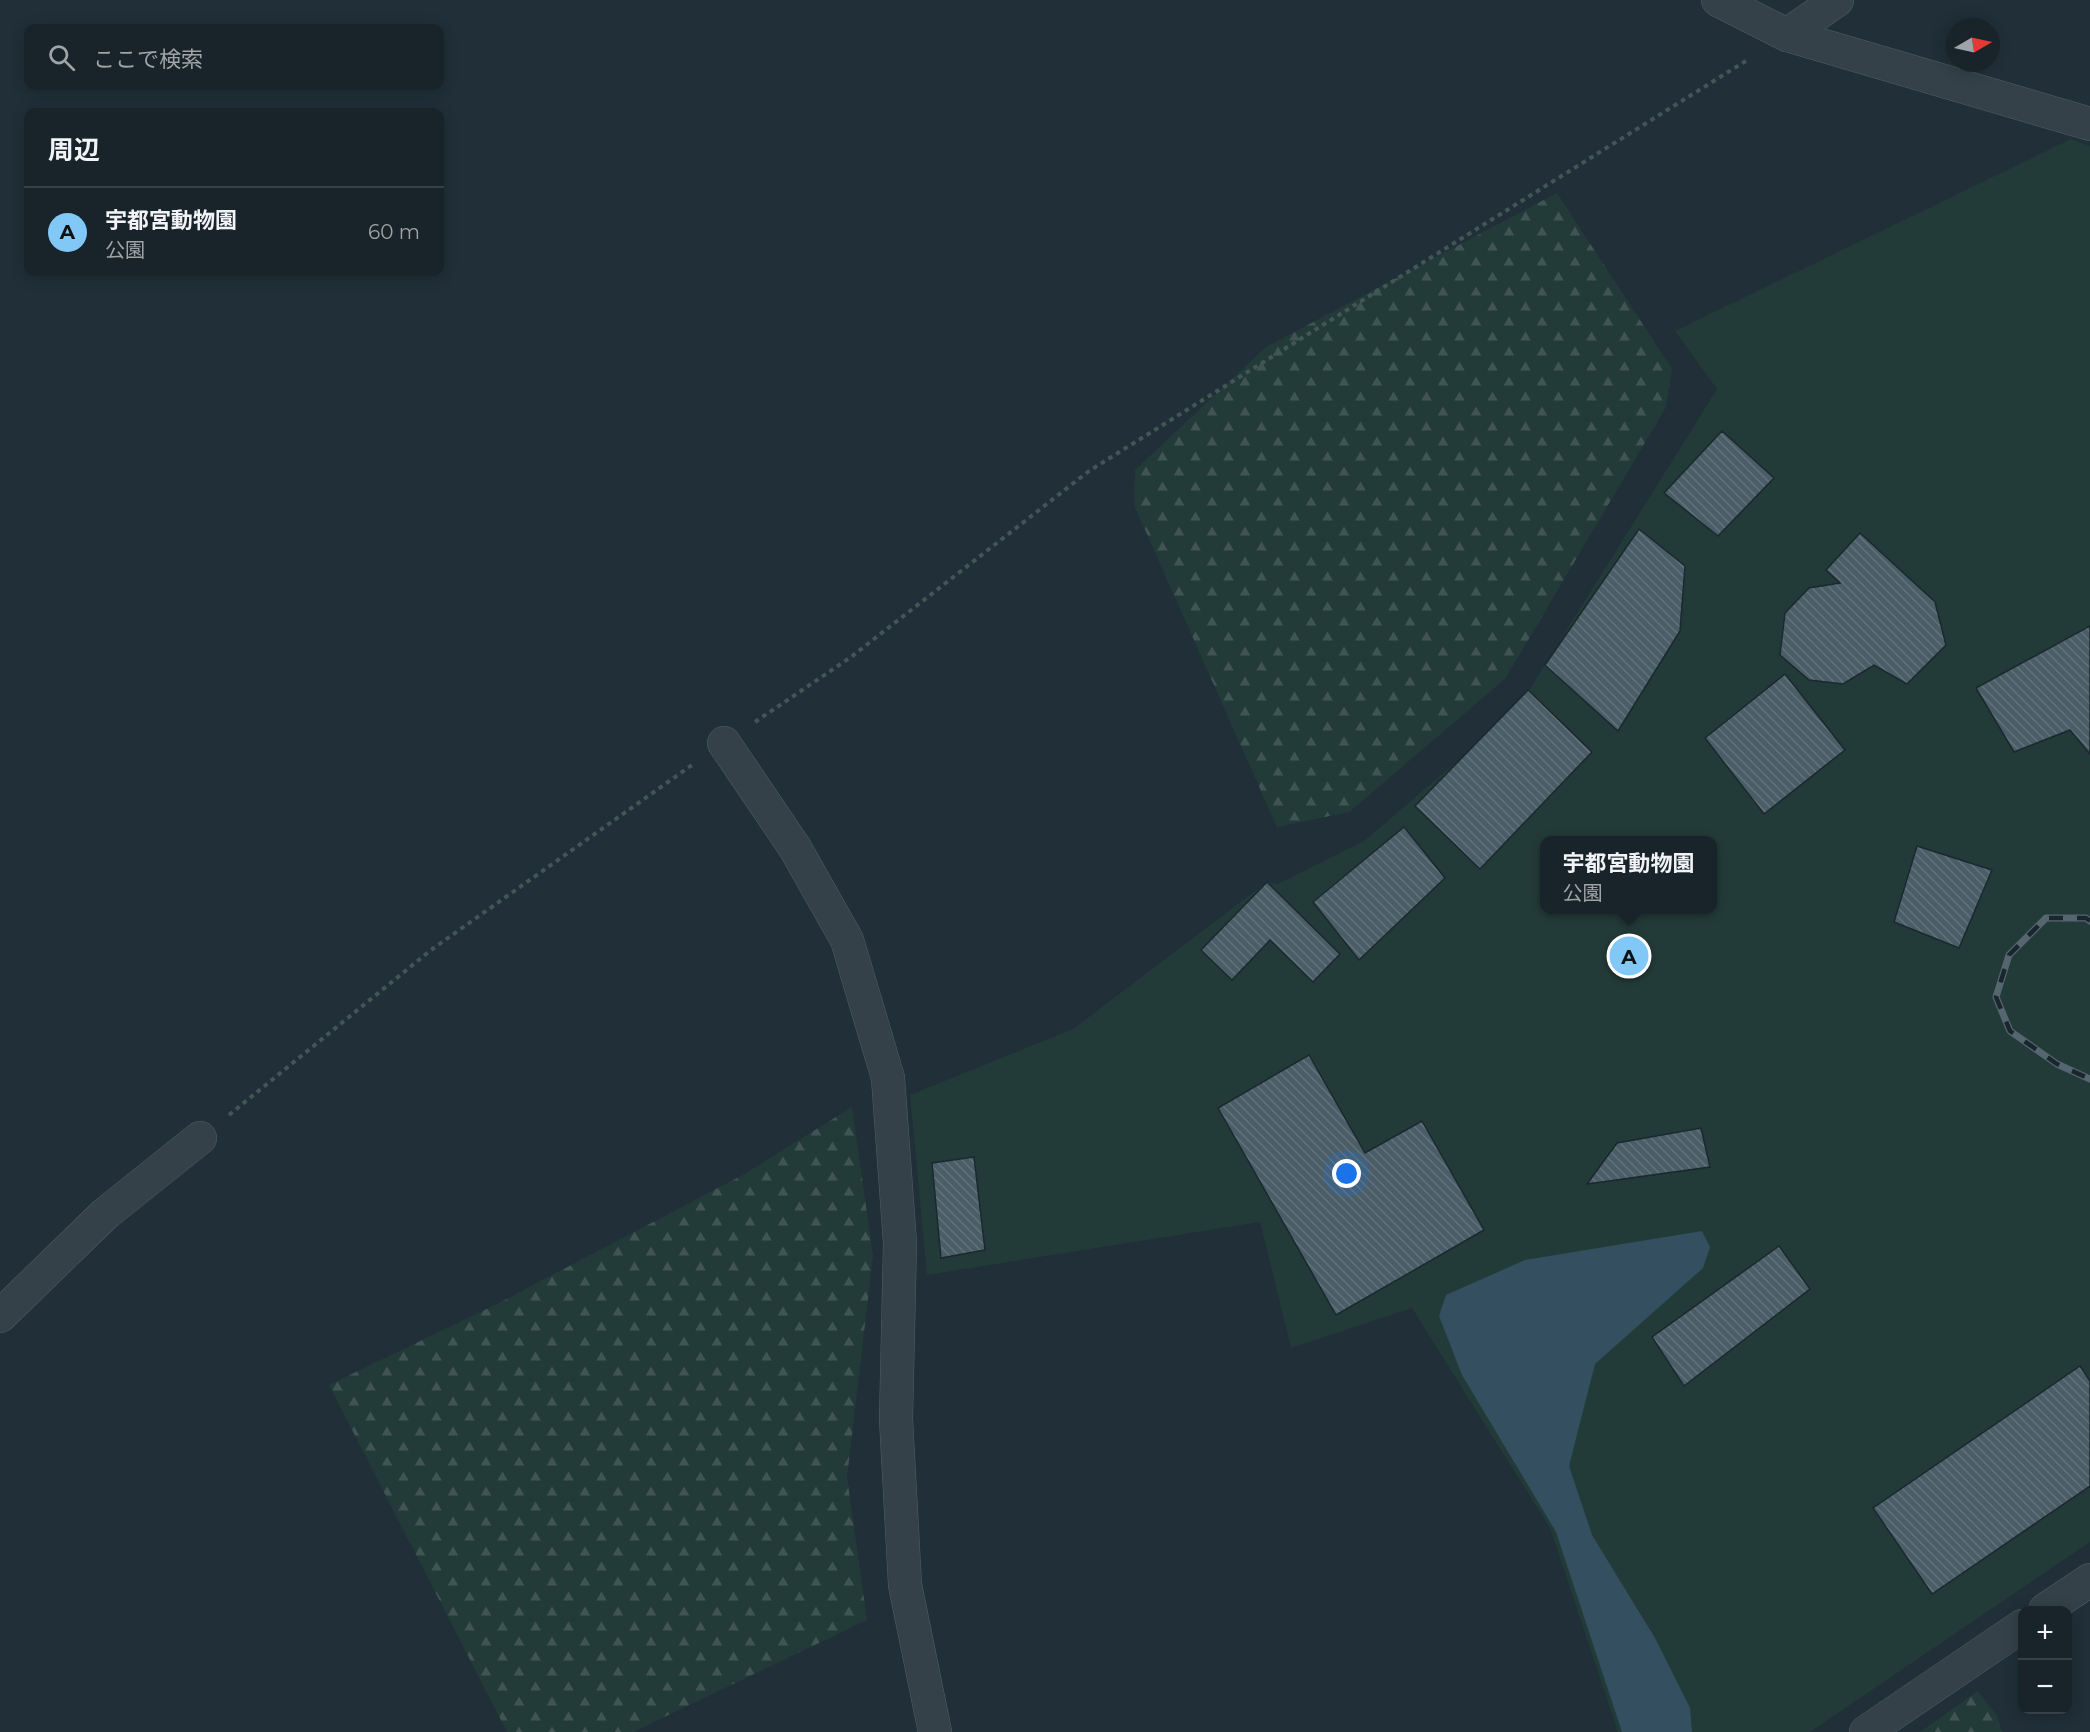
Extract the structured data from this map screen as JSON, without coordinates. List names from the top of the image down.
{
  "north": "right",
  "page": {
    "search": "ここで検索",
    "heading": "周辺",
    "list": [
      {
        "mark": "A",
        "name": "宇都宮動物園",
        "note": "公園",
        "value": "60 m"
      }
    ],
    "popup": ["宇都宮動物園", "公園"],
    "pins": "A",
    "map_buttons": ["+", "−"]
  }
}
